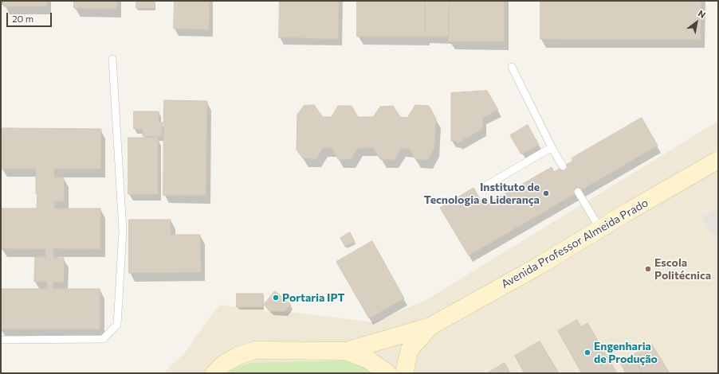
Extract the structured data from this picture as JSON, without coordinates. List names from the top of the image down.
{
  "streets": {
    "street": ["Avenida Professor Almeida Prado"]
  },
  "places": [
    "Instituto de Tecnologia e Liderança",
    "Escola Politécnica",
    "Portaria IPT",
    "Engenharia de Produção"
  ],
  "scale_bar": "20 m",
  "north": "top right"
}
